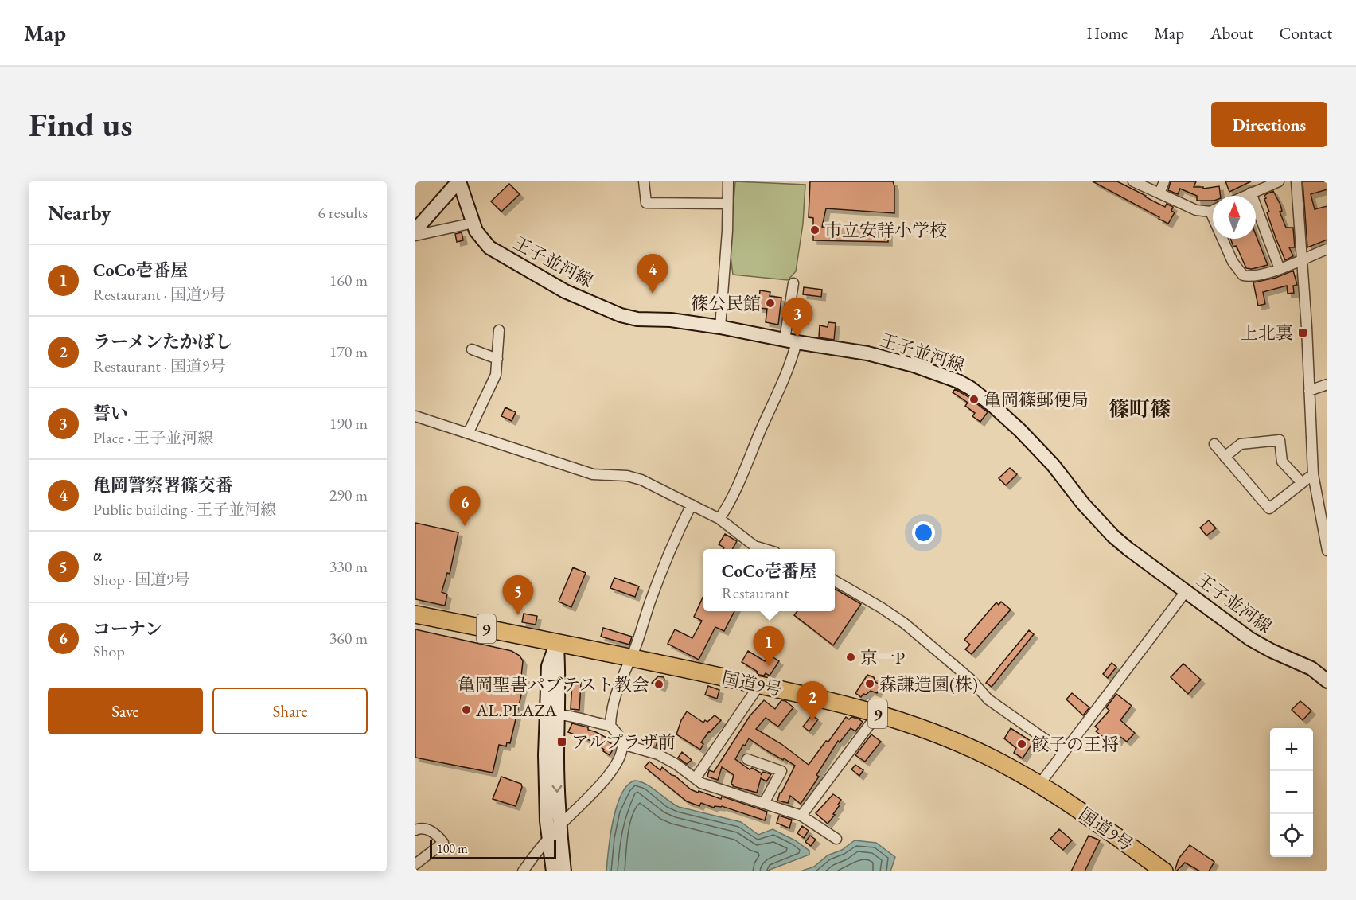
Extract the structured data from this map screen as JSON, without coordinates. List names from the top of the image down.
{
  "streets": {
    "highway": ["9", "国道9号"],
    "main road": ["王子並河線"]
  },
  "districts": ["篠町篠"],
  "places": {
    "other": [
      "市立安詳小学校",
      "篠公民館",
      "亀岡篠郵便局",
      "京一P",
      "森謙造園(株)",
      "亀岡聖書パブテスト教会",
      "AL.PLAZA",
      "餃子の王将"
    ],
    "transit": ["上北裏", "アルプラザ前"]
  },
  "scale_bar": "100 m",
  "north": "top",
  "page": {
    "header": "Map",
    "nav": [
      "Home",
      "Map",
      "About",
      "Contact"
    ],
    "buttons": [
      "Directions",
      ["Save", "Share"]
    ],
    "title": "Find us",
    "heading": ["Nearby", "6 results"],
    "list": [
      {
        "mark": "1",
        "name": "CoCo壱番屋",
        "note": "Restaurant · 国道9号",
        "value": "160 m"
      },
      {
        "mark": "2",
        "name": "ラーメンたかばし",
        "note": "Restaurant · 国道9号",
        "value": "170 m"
      },
      {
        "mark": "3",
        "name": "誓い",
        "note": "Place · 王子並河線",
        "value": "190 m"
      },
      {
        "mark": "4",
        "name": "亀岡警察署篠交番",
        "note": "Public building · 王子並河線",
        "value": "290 m"
      },
      {
        "mark": "5",
        "name": "α",
        "note": "Shop · 国道9号",
        "value": "330 m"
      },
      {
        "mark": "6",
        "name": "コーナン",
        "note": "Shop",
        "value": "360 m"
      }
    ],
    "pins": [
      "4",
      "3",
      "6",
      "5",
      "1",
      "2"
    ],
    "popup": ["CoCo壱番屋", "Restaurant"],
    "map_buttons": ["+", "−"],
    "scale": "100 m"
  }
}
